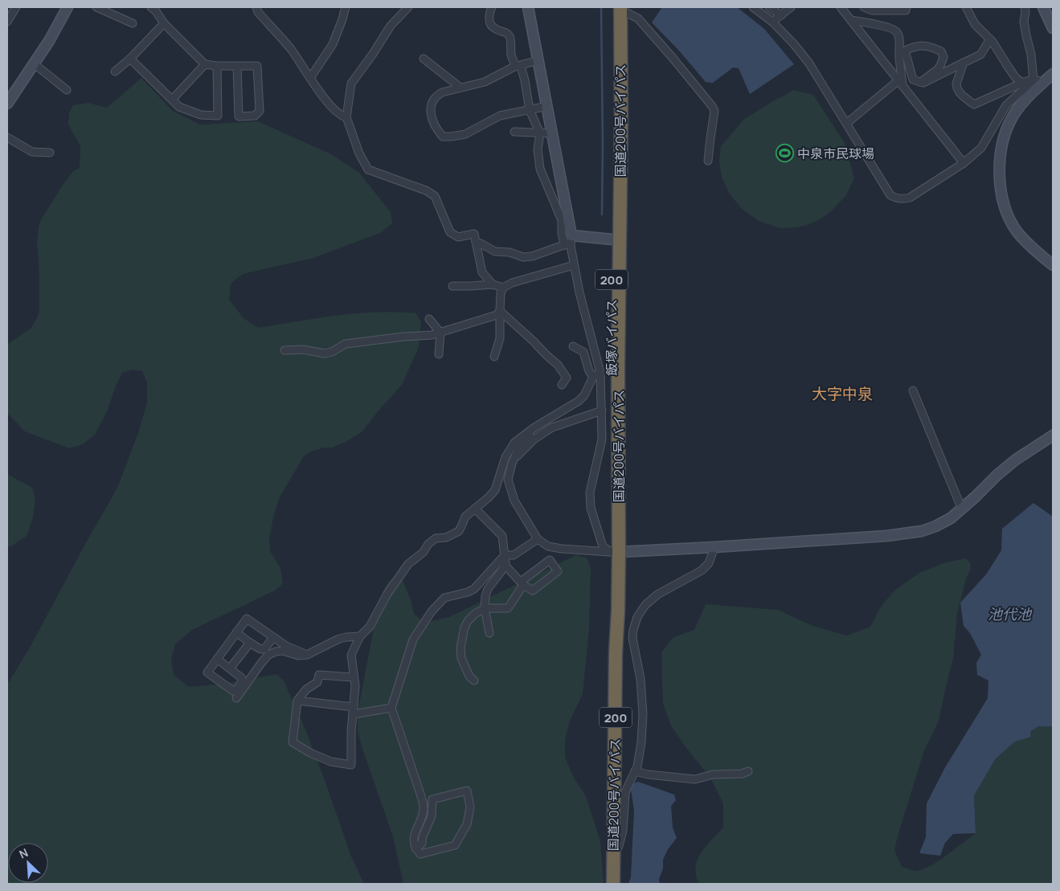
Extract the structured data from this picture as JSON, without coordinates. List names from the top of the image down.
{
  "streets": {
    "highway": ["国道200号バイパス", "200"]
  },
  "crossings": [
    ["国道200号バイパス", "200"]
  ],
  "districts": ["大字中泉"],
  "water": ["池代池"],
  "places": {
    "sports": ["中泉市民球場"]
  },
  "north": "top left"
}
